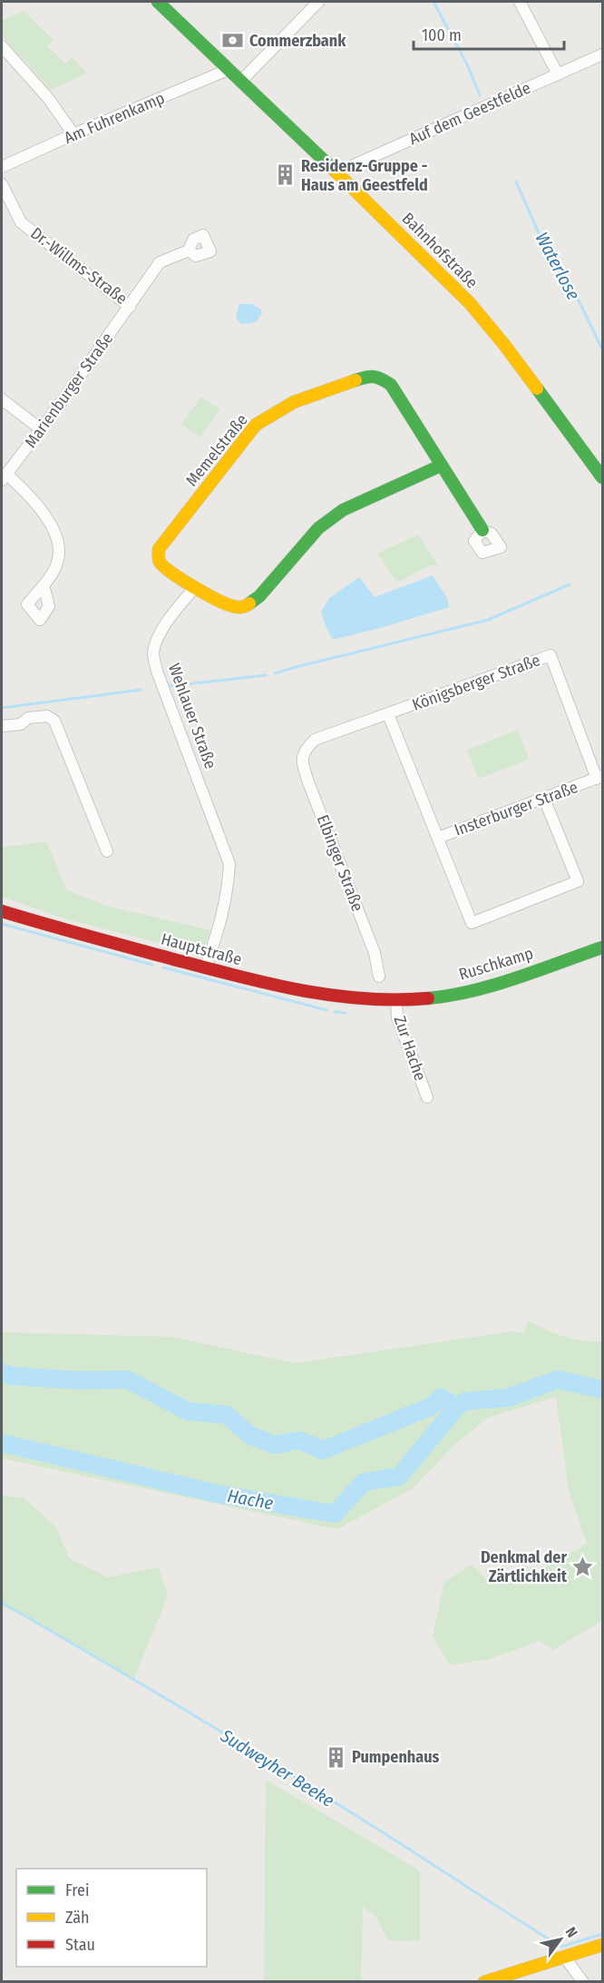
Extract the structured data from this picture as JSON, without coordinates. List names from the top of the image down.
{
  "streets": {
    "street": [
      "Auf dem Geestfelde",
      "Am Fuhrenkamp",
      "Bahnhofstraße",
      "Dr.-Willms-Straße",
      "Marienburger Straße",
      "Memelstraße",
      "Königsberger Straße",
      "Wehlauer Straße",
      "Insterburger Straße",
      "Elbinger Straße",
      "Hauptstraße",
      "Ruschkamp",
      "Zur Hache"
    ]
  },
  "crossings": [
    ["Auf dem Geestfelde", "Bahnhofstraße"],
    ["Am Fuhrenkamp", "Bahnhofstraße"],
    ["Dr.-Willms-Straße", "Marienburger Straße"],
    ["Memelstraße", "Wehlauer Straße"],
    ["Königsberger Straße", "Insterburger Straße"],
    ["Königsberger Straße", "Elbinger Straße"],
    ["Wehlauer Straße", "Hauptstraße"],
    ["Hauptstraße", "Ruschkamp"],
    ["Hauptstraße", "Zur Hache"],
    ["Ruschkamp", "Zur Hache"]
  ],
  "water": ["Waterlose", "Hache", "Sudweyher Beeke"],
  "places": {
    "bank": ["Commerzbank"],
    "building": ["Residenz-Gruppe - Haus am Geestfeld", "Pumpenhaus"],
    "place": ["Denkmal der Zärtlichkeit"]
  },
  "legend": ["Frei", "Zäh", "Stau"],
  "scale_bar": "100 m",
  "north": "top right"
}
